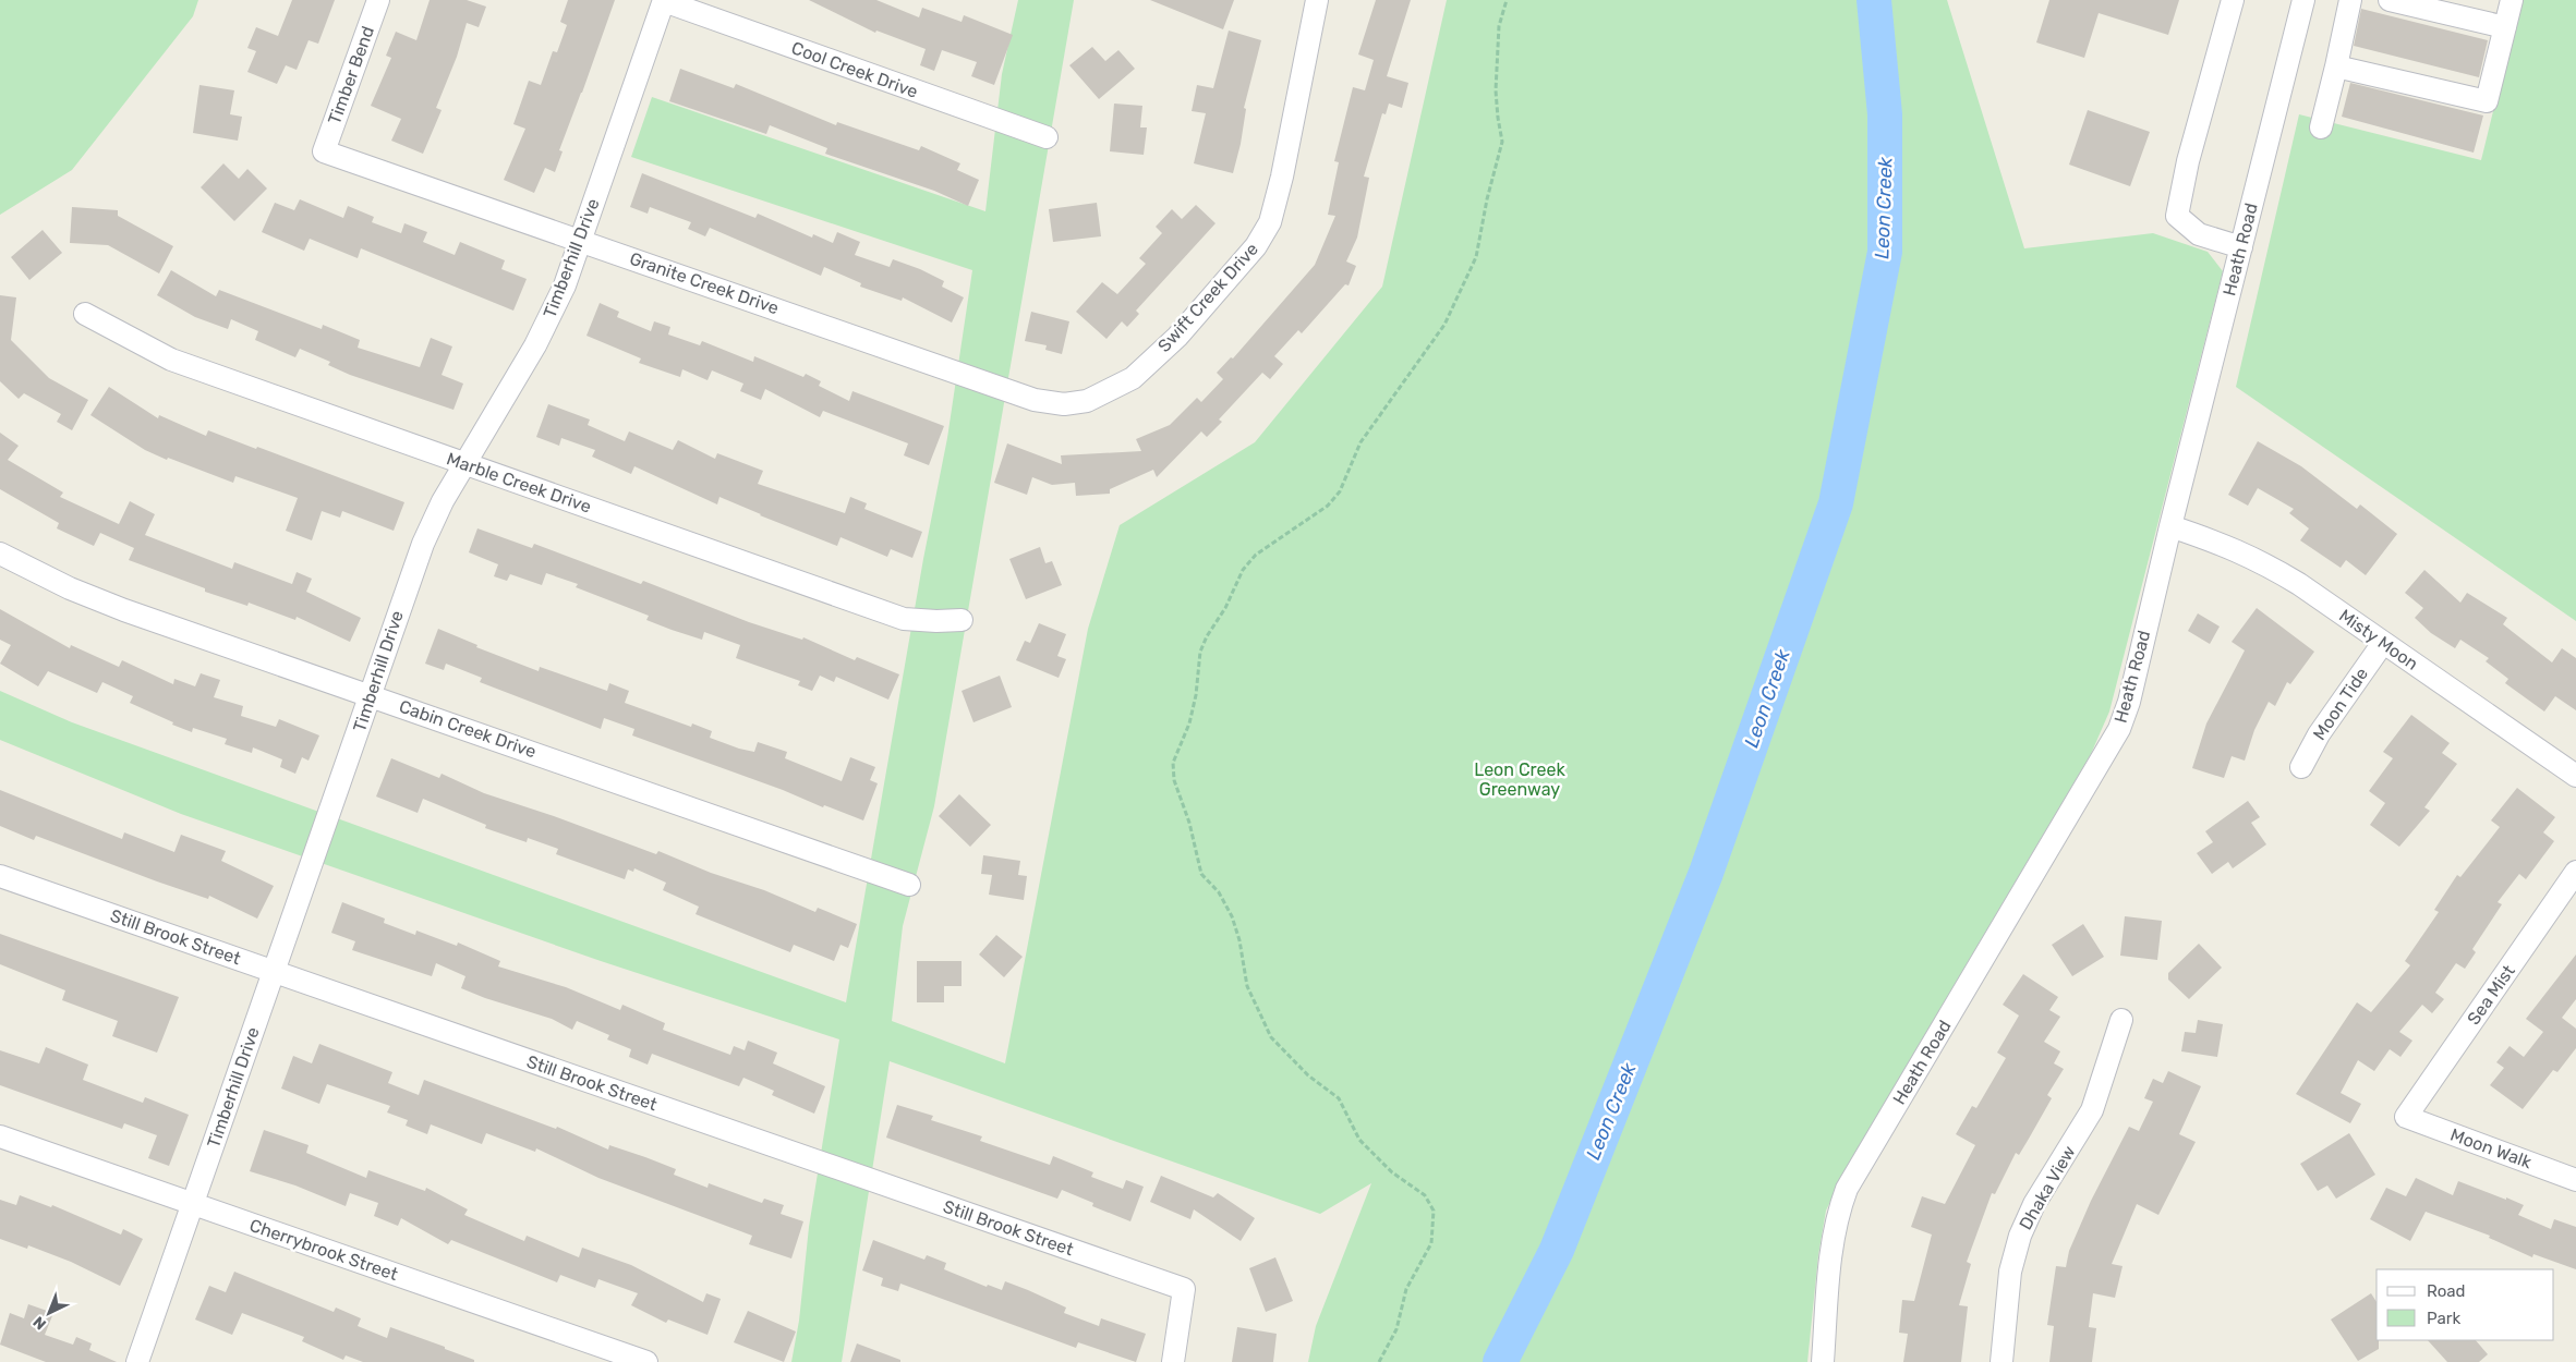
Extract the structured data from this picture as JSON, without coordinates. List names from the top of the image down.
{
  "streets": {
    "street": [
      "Cool Creek Drive",
      "Timber Bend",
      "Heath Road",
      "Timberhill Drive",
      "Granite Creek Drive",
      "Swift Creek Drive",
      "Marble Creek Drive",
      "Misty Moon",
      "Moon Tide",
      "Cabin Creek Drive",
      "Still Brook Street",
      "Sea Mist",
      "Moon Walk",
      "Dhaka View",
      "Cherrybrook Street"
    ]
  },
  "crossings": [
    ["Cool Creek Drive", "Timberhill Drive"],
    ["Timber Bend", "Granite Creek Drive"],
    ["Heath Road", "Misty Moon"],
    ["Timberhill Drive", "Granite Creek Drive"],
    ["Timberhill Drive", "Marble Creek Drive"],
    ["Timberhill Drive", "Cabin Creek Drive"],
    ["Timberhill Drive", "Still Brook Street"],
    ["Timberhill Drive", "Cherrybrook Street"],
    ["Granite Creek Drive", "Swift Creek Drive"],
    ["Misty Moon", "Moon Tide"],
    ["Sea Mist", "Moon Walk"]
  ],
  "water": ["Leon Creek"],
  "parks": ["Leon Creek Greenway"],
  "legend": ["Road", "Park"],
  "north": "bottom left"
}
